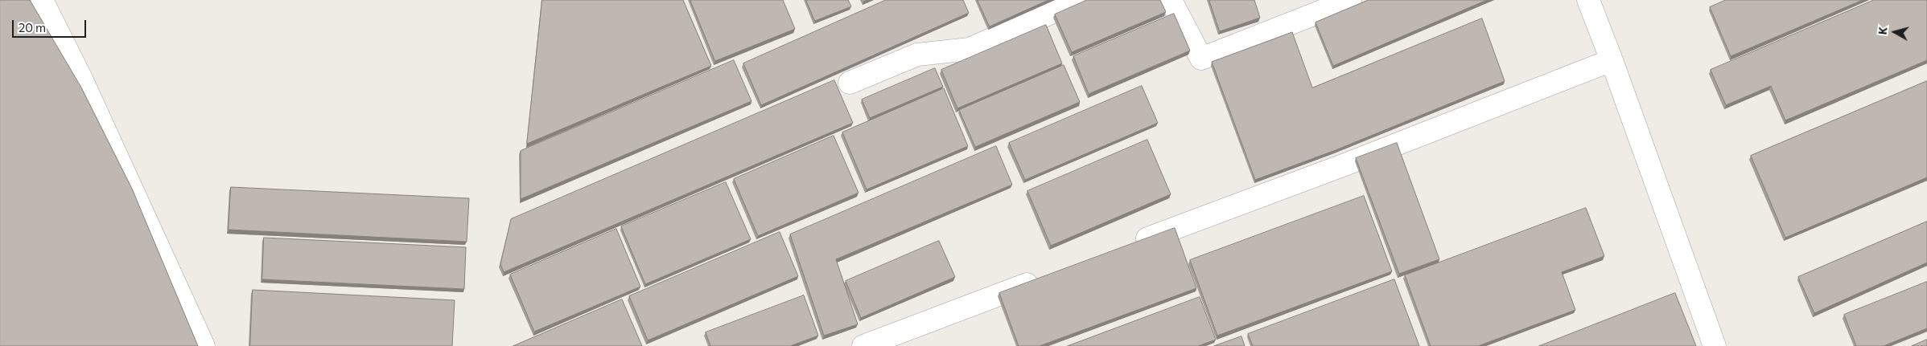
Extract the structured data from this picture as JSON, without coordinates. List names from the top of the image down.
{
  "scale_bar": "20 m",
  "north": "left"
}
